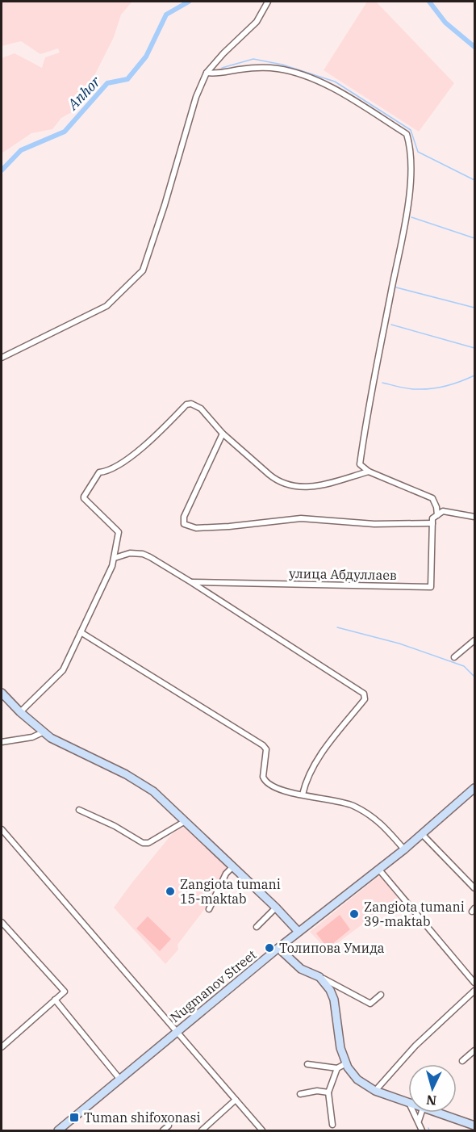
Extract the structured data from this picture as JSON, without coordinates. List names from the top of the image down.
{
  "streets": {
    "street": ["улица Абдуллаев", "Nugmanov Street"]
  },
  "water": ["Anhor"],
  "places": {
    "other": ["Zangiota tumani 15-maktab", "Zangiota tumani 39-maktab", "Толипова Умида"],
    "transit": ["Tuman shifoxonasi"]
  },
  "north": "bottom"
}
